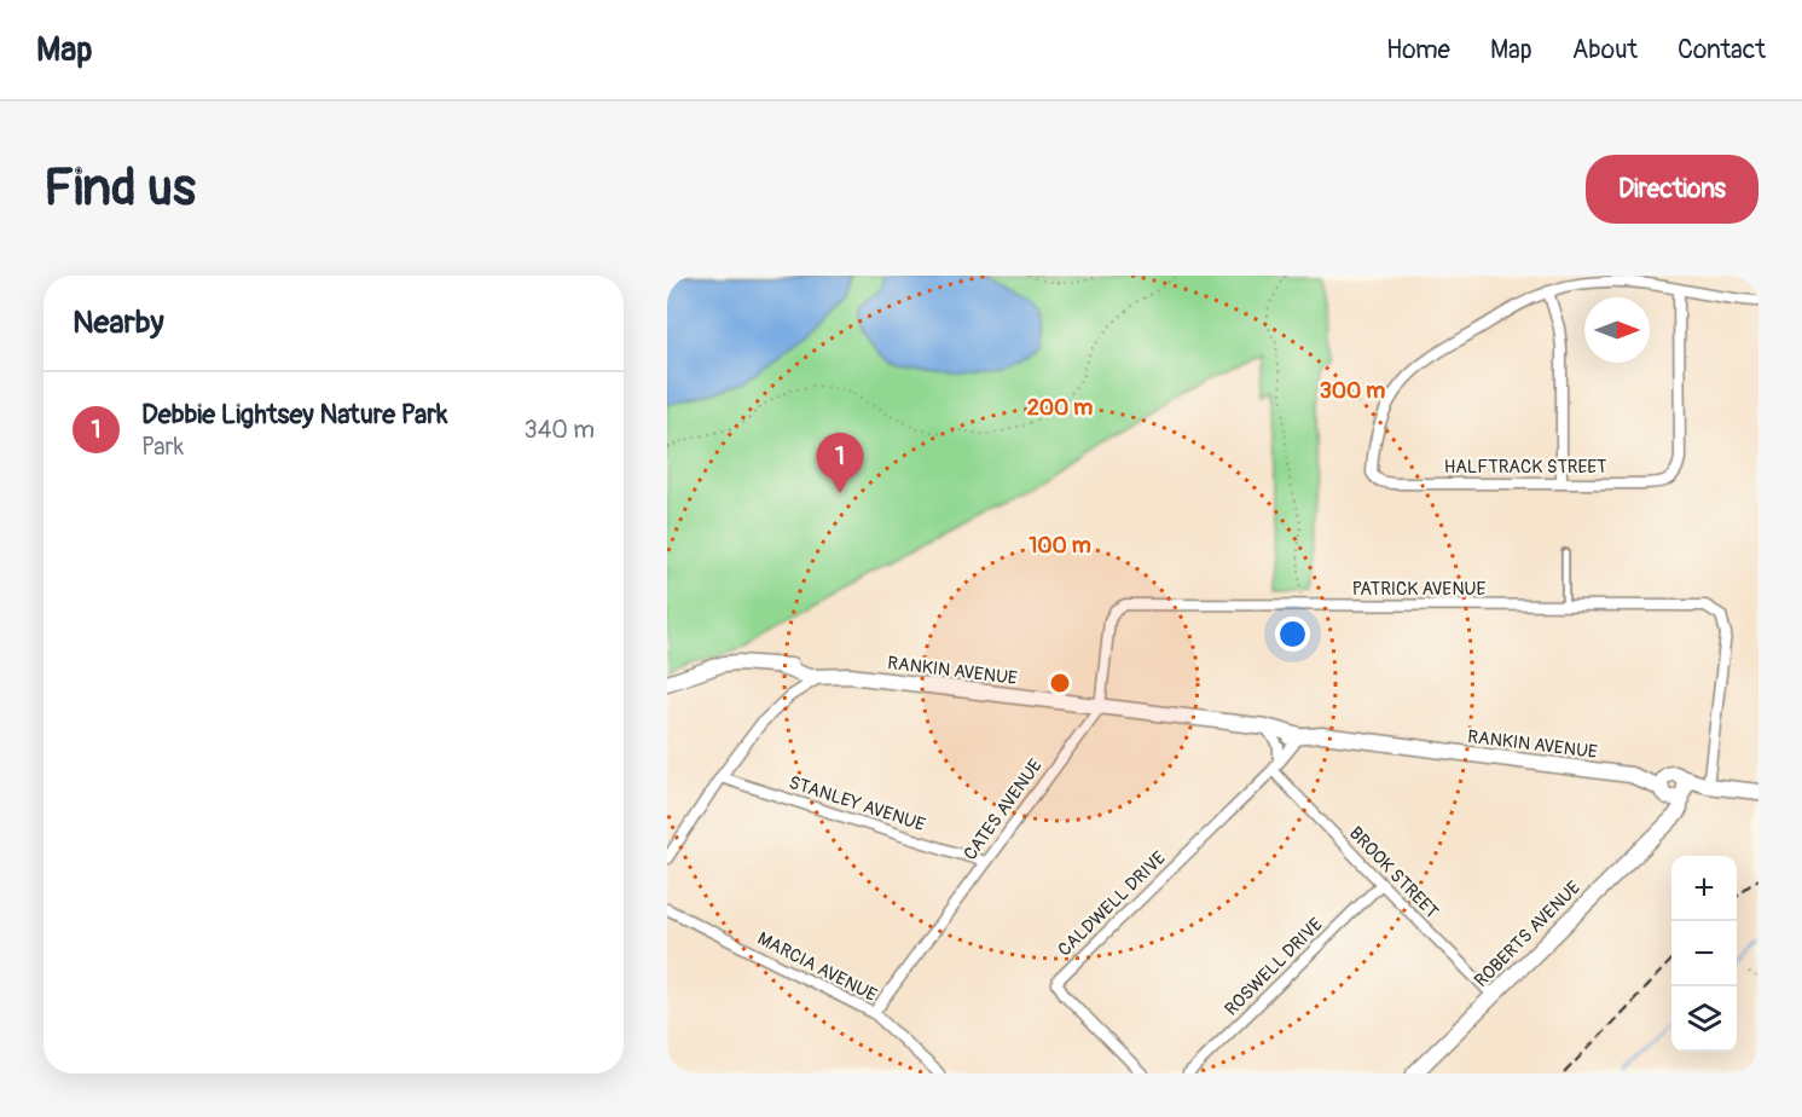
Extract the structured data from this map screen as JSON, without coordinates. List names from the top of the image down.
{
  "streets": {
    "street": [
      "HALFTRACK STREET",
      "PATRICK AVENUE",
      "RANKIN AVENUE",
      "STANLEY AVENUE",
      "CATES AVENUE",
      "BROOK STREET",
      "CALDWELL DRIVE",
      "ROBERTS AVENUE",
      "MARCIA AVENUE",
      "ROSWELL DRIVE"
    ]
  },
  "crossings": [
    ["PATRICK AVENUE", "RANKIN AVENUE"],
    ["PATRICK AVENUE", "CATES AVENUE"],
    ["RANKIN AVENUE", "CATES AVENUE"],
    ["RANKIN AVENUE", "CALDWELL DRIVE"],
    ["RANKIN AVENUE", "ROBERTS AVENUE"],
    ["STANLEY AVENUE", "CATES AVENUE"],
    ["CATES AVENUE", "MARCIA AVENUE"],
    ["BROOK STREET", "CALDWELL DRIVE"],
    ["BROOK STREET", "ROBERTS AVENUE"],
    ["BROOK STREET", "ROSWELL DRIVE"]
  ],
  "north": "right",
  "page": {
    "header": "Map",
    "nav": [
      "Home",
      "Map",
      "About",
      "Contact"
    ],
    "buttons": "Directions",
    "title": "Find us",
    "heading": "Nearby",
    "list": [
      {
        "mark": "1",
        "name": "Debbie Lightsey Nature Park",
        "note": "Park",
        "value": "340 m"
      }
    ],
    "pins": "1",
    "map_buttons": ["+", "−"]
  },
  "rings": ["300 m", "200 m", "100 m"]
}
